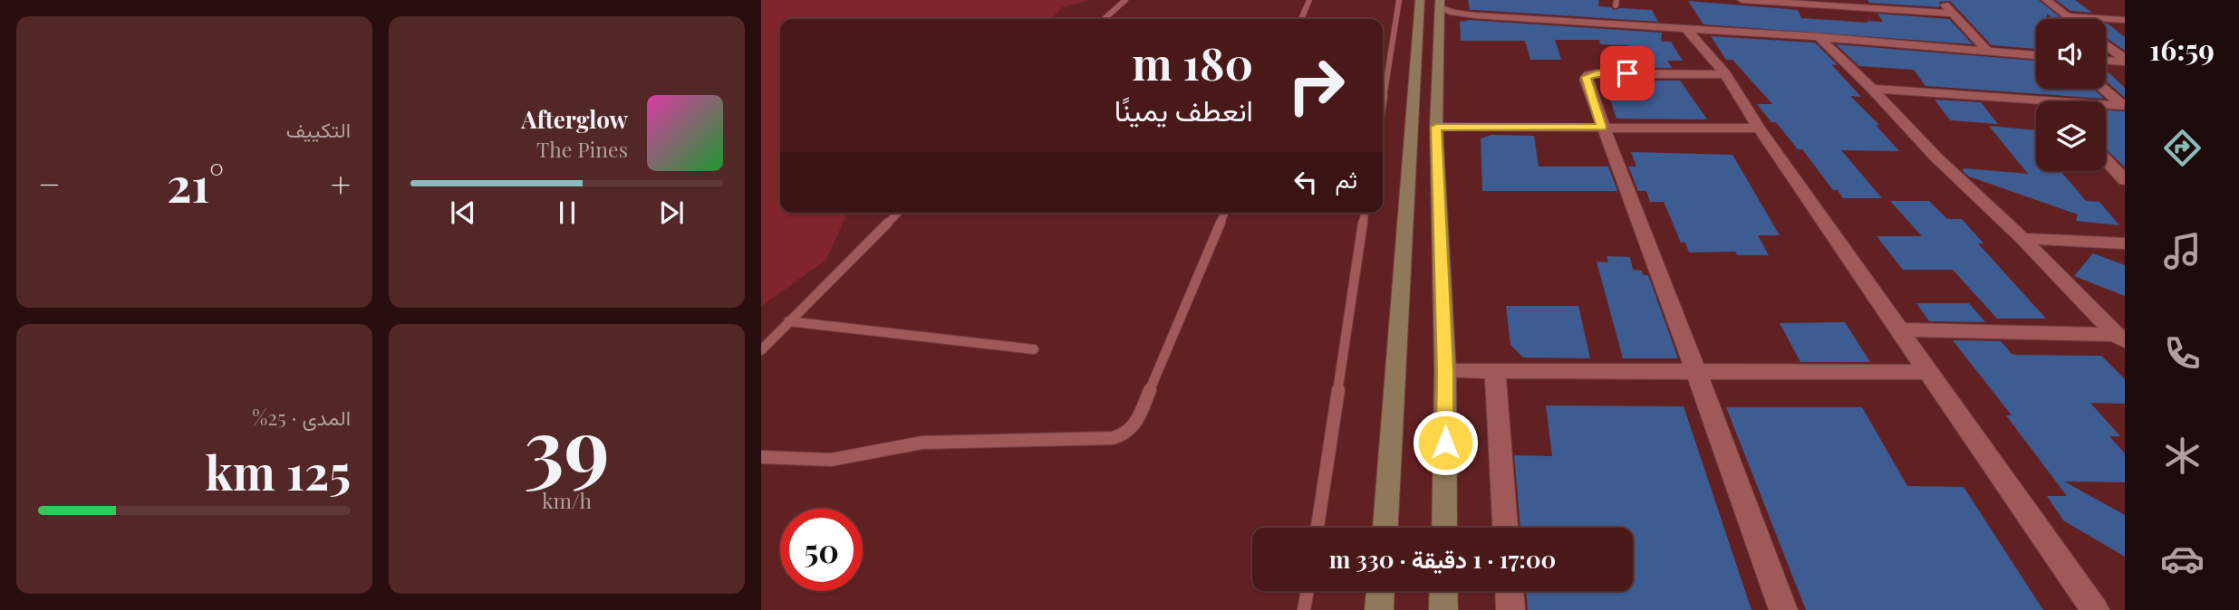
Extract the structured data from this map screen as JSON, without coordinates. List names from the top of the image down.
{
  "page": {
    "tabs": "16:59",
    "tile": [
      "التكييف",
      ["39", "km/h"],
      ["المدى · 25%", "125 km"]
    ],
    "turn": ["180 m", "انعطف يمينًا"],
    "song": ["Afterglow", "The Pines"],
    "then": "ثم",
    "heat": ["−", "21°", "+"],
    "limit": "50",
    "trip": "17:00 · 1 دقيقة · 330 m"
  }
}
